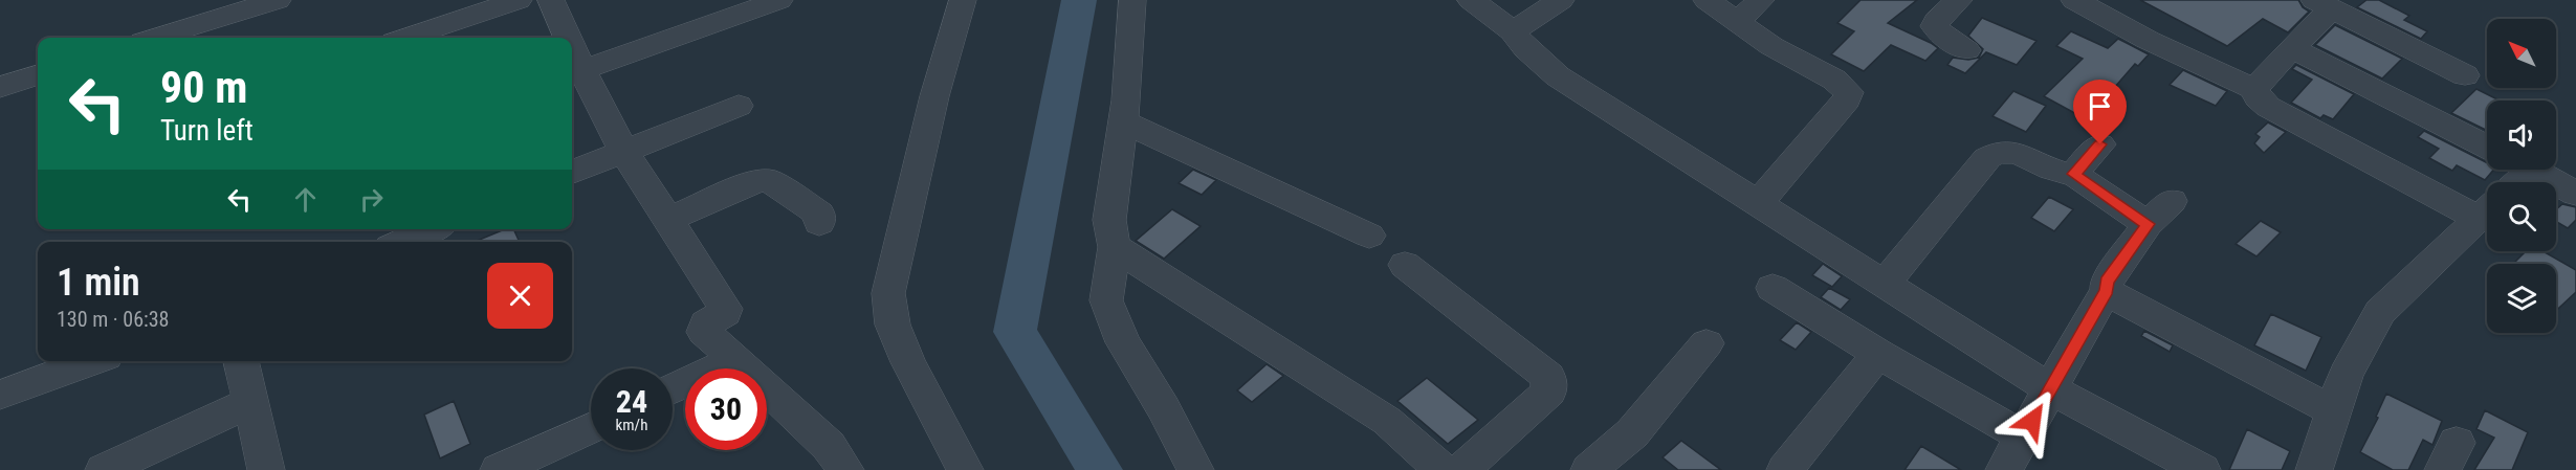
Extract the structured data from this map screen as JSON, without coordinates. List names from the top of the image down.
{
  "north": "top left",
  "page": {
    "turn": ["90 m", "Turn left"],
    "heading": ["1 min", "130 m · 06:38"],
    "speed": "24 km/h",
    "limit": "30"
  }
}
